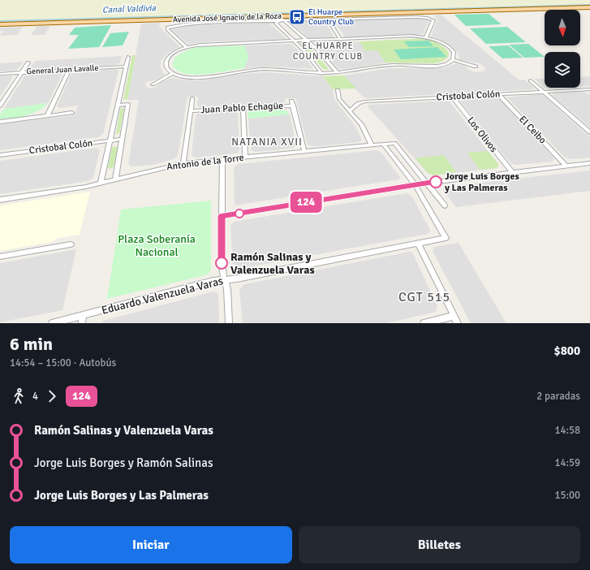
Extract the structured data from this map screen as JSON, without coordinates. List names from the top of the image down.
{
  "streets": {
    "main road": ["Avenida José Ignacio de la Roza"],
    "street": [
      "General Juan Lavalle",
      "Cristobal Colón",
      "Juan Pablo Echagüe",
      "El Ceibo",
      "Los Olivos",
      "Antonio de la Torre",
      "Eduardo Valenzuela Varas"
    ]
  },
  "crossings": [
    ["Cristobal Colón", "El Ceibo"],
    ["Cristobal Colón", "Los Olivos"]
  ],
  "districts": ["EL HUARPE COUNTRY CLUB", "NATANIA XVII", "CGT 515"],
  "water": ["Canal Valdivia"],
  "parks": ["Plaza Soberanía Nacional"],
  "places": {
    "bus stop": ["El Huarpe Country Club"],
    "other": ["Jorge Luis Borges y Las Palmeras", "Ramón Salinas y Valenzuela Varas"]
  },
  "lines": ["bus line 124"],
  "north": "bottom",
  "page": {
    "on_map": "124",
    "heading": ["6 min", "14:54 – 15:00 · Autobús", "$800"],
    "legs": ["4", "124", "2 paradas"],
    "list": [
      {
        "name": "Ramón Salinas y Valenzuela Varas",
        "value": "14:58"
      },
      {
        "name": "Jorge Luis Borges y Ramón Salinas",
        "value": "14:59"
      },
      {
        "name": "Jorge Luis Borges y Las Palmeras",
        "value": "15:00"
      }
    ],
    "buttons": ["Iniciar", "Billetes"]
  }
}
